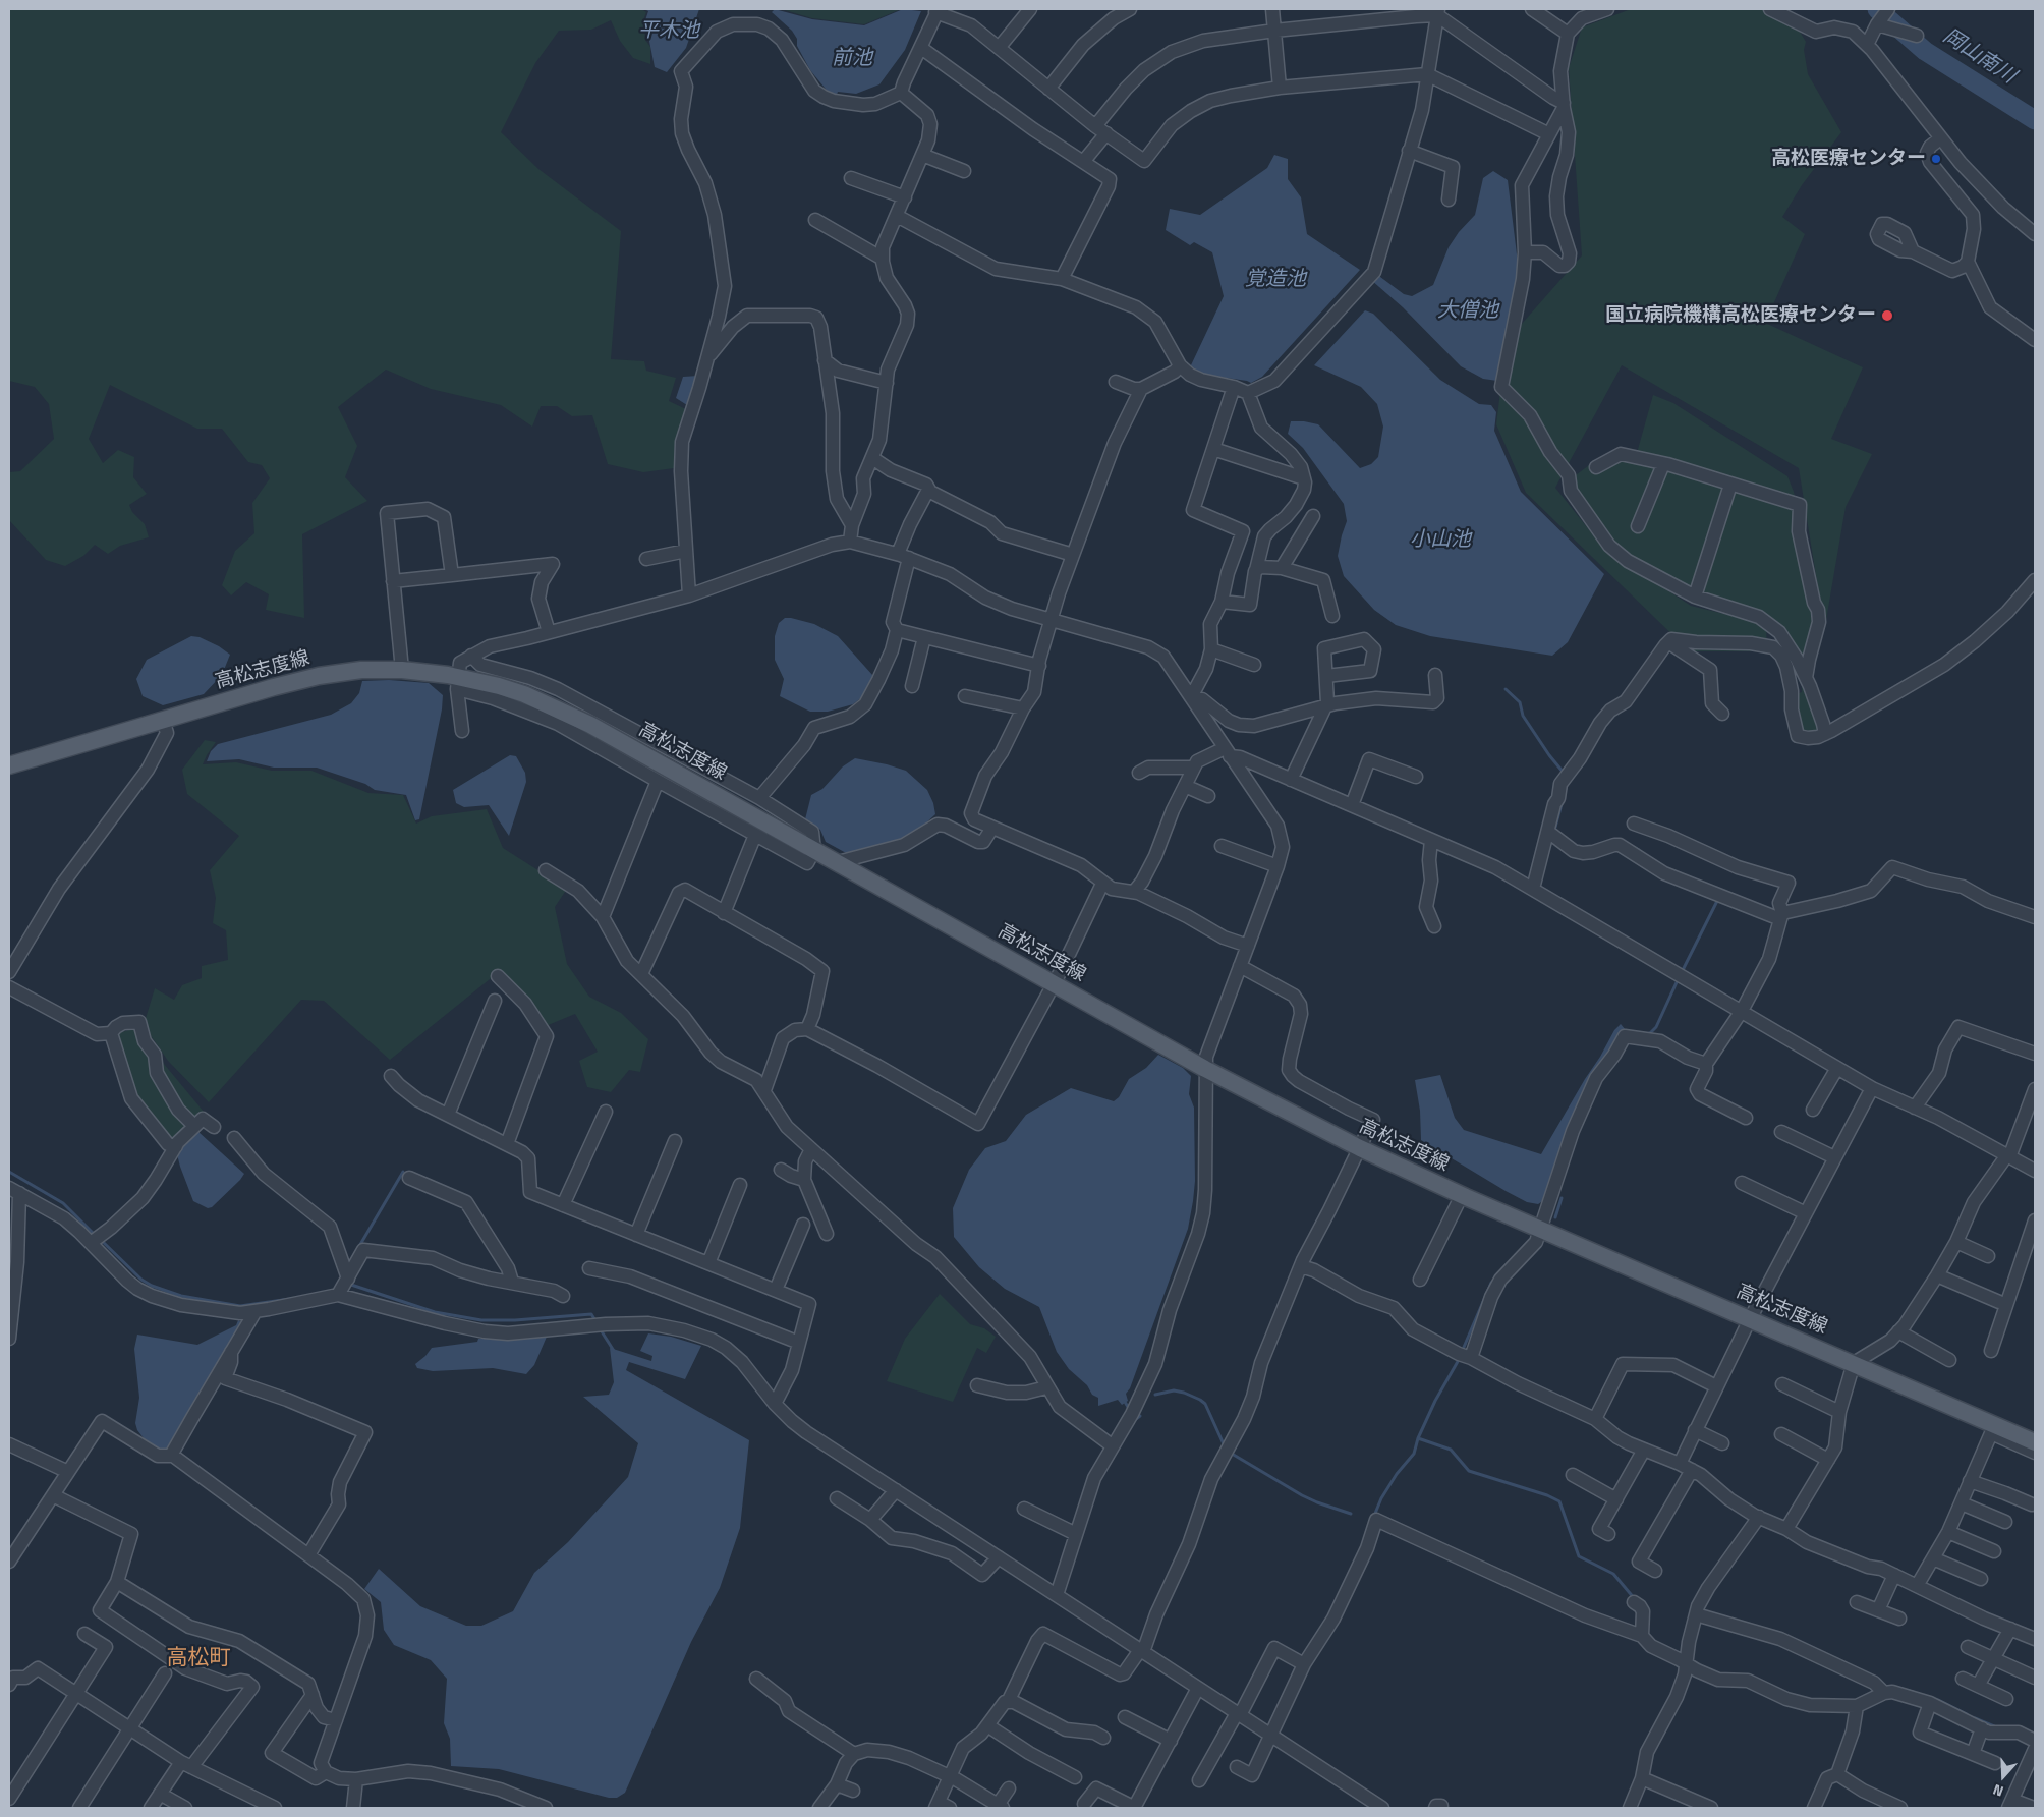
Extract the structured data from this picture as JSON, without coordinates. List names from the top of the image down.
{
  "streets": {
    "main road": ["高松志度線"]
  },
  "districts": ["高松町"],
  "water": [
    "平木池",
    "岡山南川",
    "前池",
    "覚造池",
    "大僧池",
    "小山池"
  ],
  "places": ["高松医療センター", "国立病院機構高松医療センター"],
  "north": "bottom"
}
